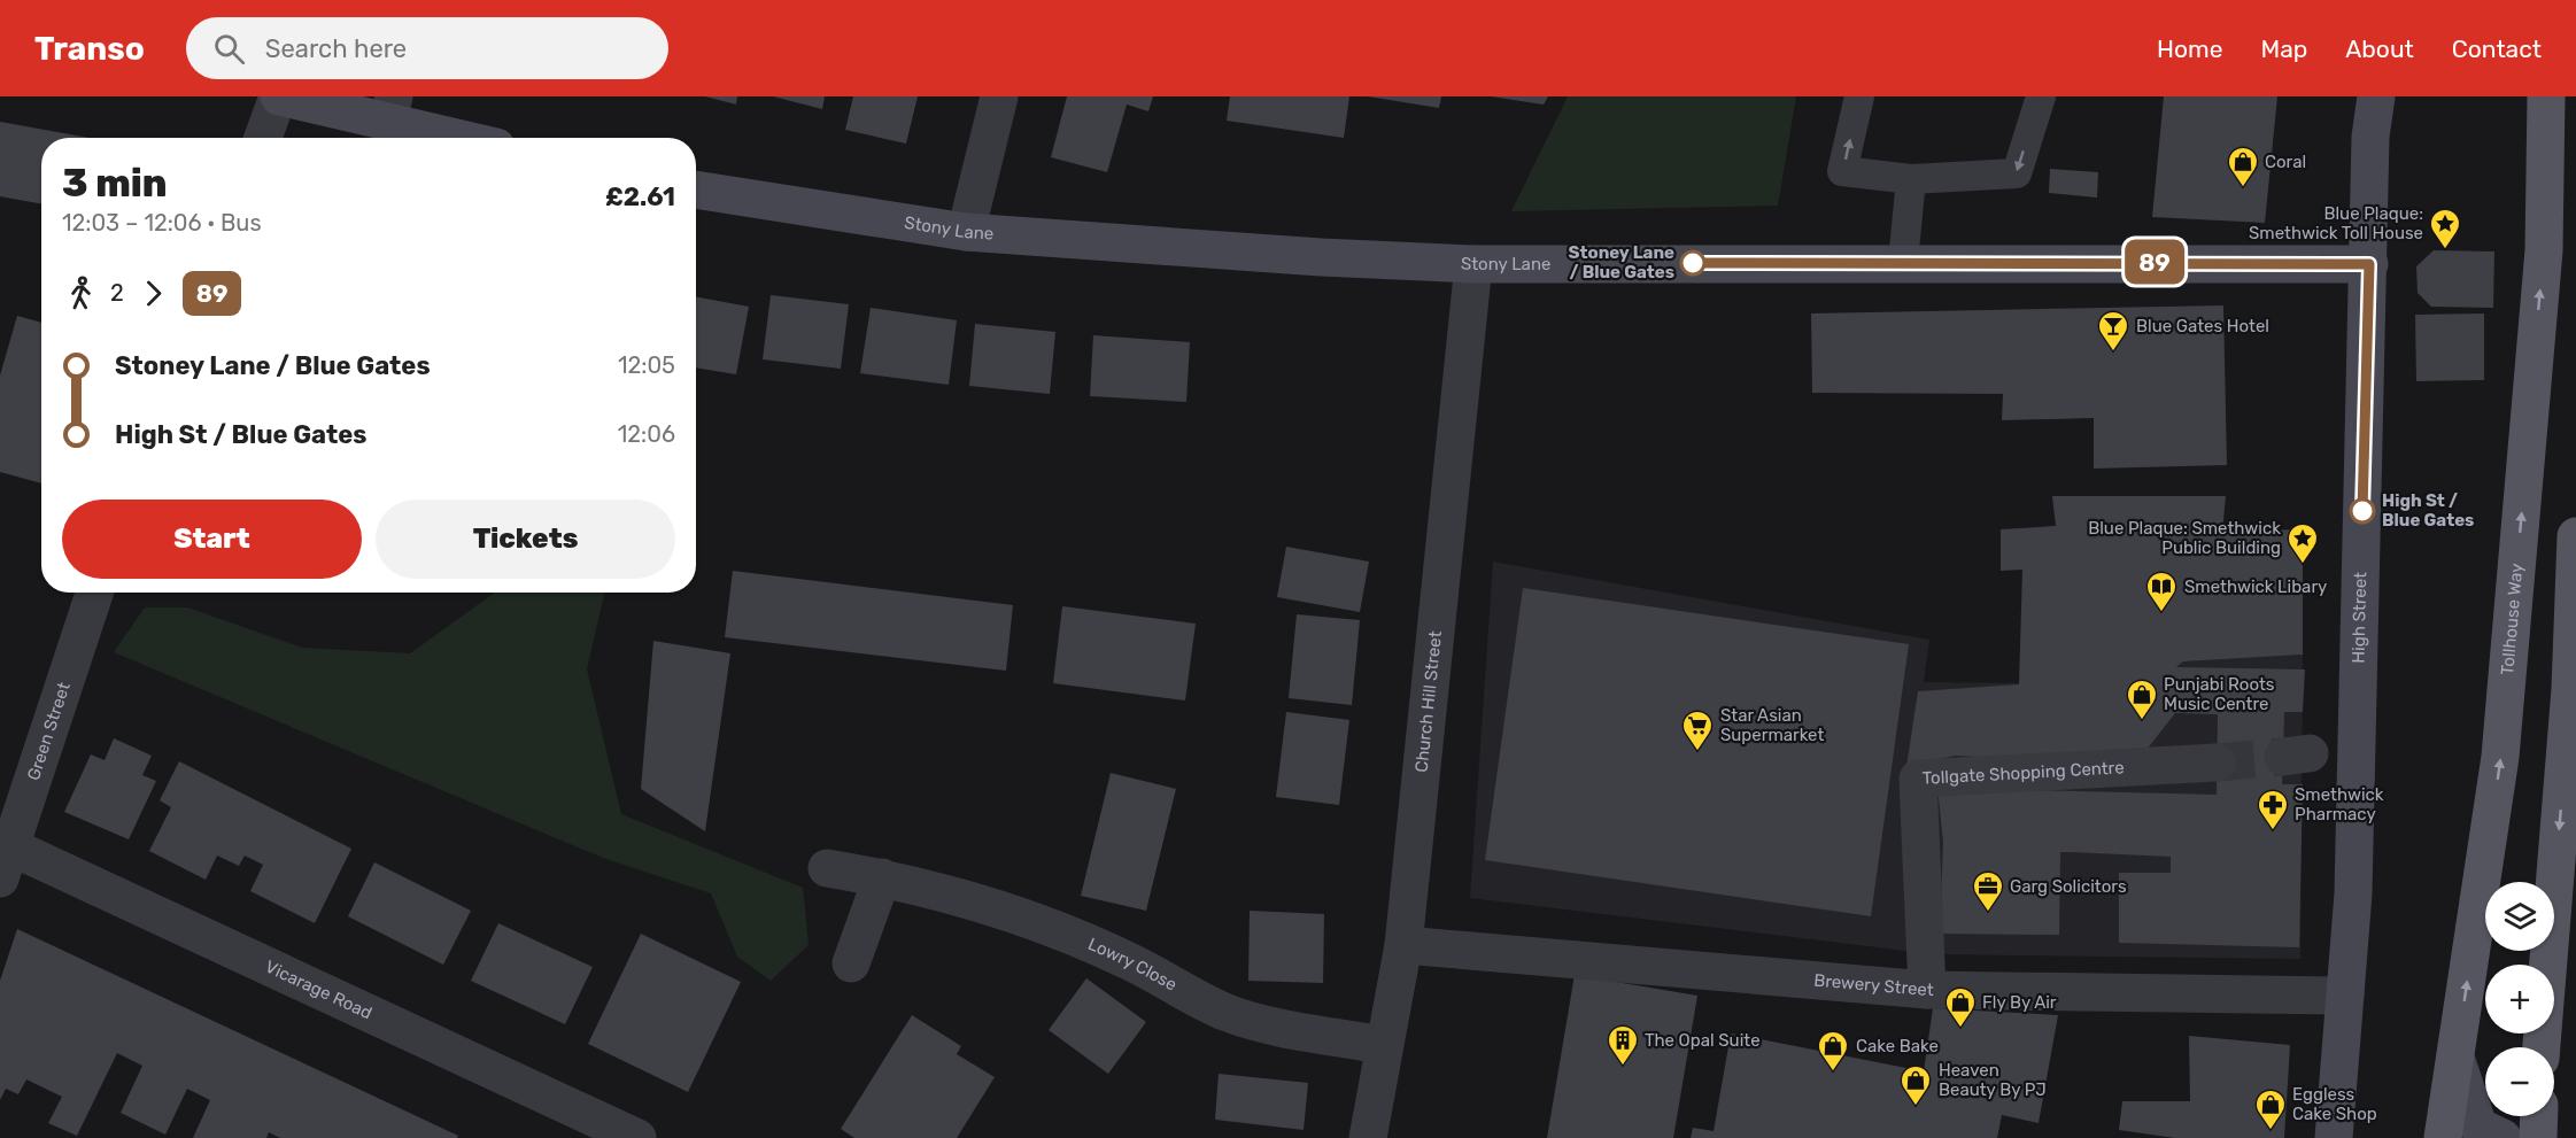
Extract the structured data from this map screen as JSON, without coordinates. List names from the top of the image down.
{
  "streets": {
    "main road": ["Tollhouse Way"],
    "street": [
      "Stony Lane",
      "High Street",
      "Church Hill Street",
      "Green Street",
      "Tollgate Shopping Centre",
      "Lowry Close",
      "Brewery Street",
      "Vicarage Road"
    ]
  },
  "crossings": [
    ["Stony Lane", "High Street"],
    ["Stony Lane", "Church Hill Street"],
    ["High Street", "Brewery Street"],
    ["Church Hill Street", "Lowry Close"],
    ["Church Hill Street", "Brewery Street"],
    ["Green Street", "Vicarage Road"],
    ["Tollgate Shopping Centre", "Brewery Street"]
  ],
  "places": {
    "shop": [
      "Coral",
      "Punjabi Roots Music Centre",
      "Fly By Air",
      "Cake Bake",
      "Heaven Beauty By PJ",
      "Eggless Cake Shop"
    ],
    "place": ["Blue Plaque: Smethwick Toll House", "Blue Plaque: Smethwick Public Building"],
    "other": ["Stoney Lane / Blue Gates", "High St / Blue Gates"],
    "bar": ["Blue Gates Hotel"],
    "library": ["Smethwick Libary"],
    "supermarket": ["Star Asian Supermarket"],
    "pharmacy": ["Smethwick Pharmacy"],
    "office": ["Garg Solicitors"],
    "building": ["The Opal Suite"]
  },
  "lines": ["bus line 89"],
  "page": {
    "header": "Transo",
    "search": "Search here",
    "nav": [
      "Home",
      "Map",
      "About",
      "Contact"
    ],
    "on_map": "89",
    "heading": ["3 min", "12:03 – 12:06 · Bus", "£2.61"],
    "legs": ["2", "89"],
    "list": [
      {
        "name": "Stoney Lane / Blue Gates",
        "value": "12:05"
      },
      {
        "name": "High St / Blue Gates",
        "value": "12:06"
      }
    ],
    "buttons": ["Start", "Tickets"],
    "map_buttons": ["+", "−"]
  }
}
